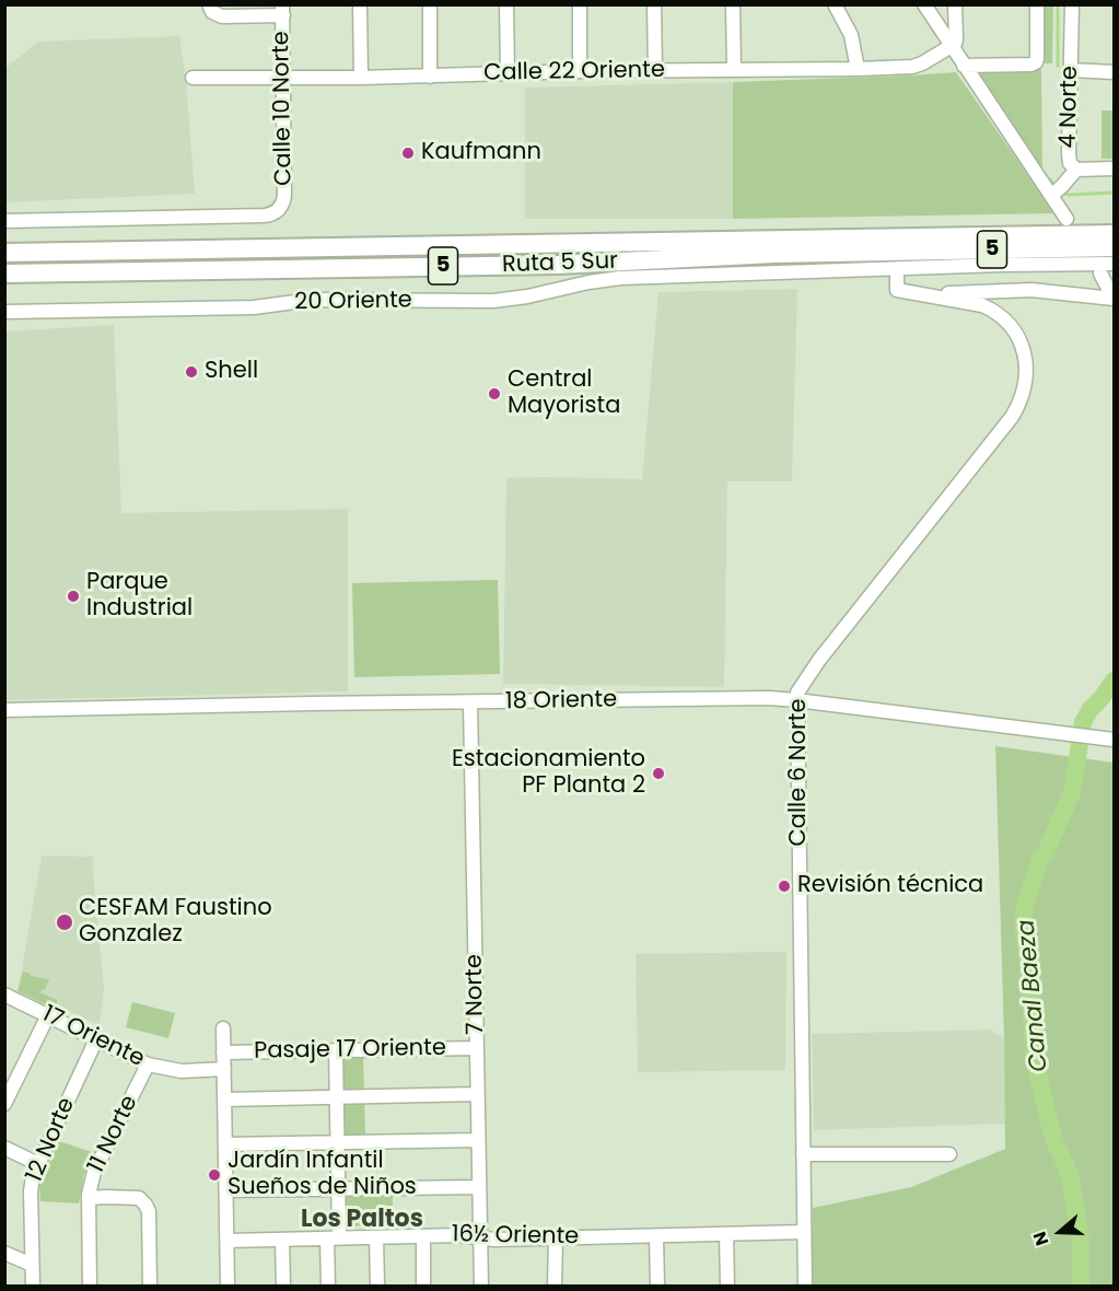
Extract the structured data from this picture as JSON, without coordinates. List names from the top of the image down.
{
  "streets": {
    "highway": ["5", "Ruta 5 Sur"],
    "street": [
      "Calle 22 Oriente",
      "4 Norte",
      "Calle 10 Norte",
      "20 Oriente",
      "18 Oriente",
      "Calle 6 Norte",
      "7 Norte",
      "17 Oriente",
      "Pasaje 17 Oriente",
      "11 Norte",
      "12 Norte",
      "16½ Oriente"
    ]
  },
  "crossings": [
    ["Calle 22 Oriente", "Calle 10 Norte"],
    ["Ruta 5 Sur", "20 Oriente"],
    ["18 Oriente", "Calle 6 Norte"],
    ["18 Oriente", "7 Norte"],
    ["Calle 6 Norte", "16½ Oriente"],
    ["7 Norte", "Pasaje 17 Oriente"],
    ["7 Norte", "16½ Oriente"],
    ["17 Oriente", "11 Norte"],
    ["17 Oriente", "12 Norte"]
  ],
  "districts": ["Los Paltos"],
  "water": ["Canal Baeza"],
  "places": [
    "Kaufmann",
    "Shell",
    "Central Mayorista",
    "Parque Industrial",
    "Estacionamiento PF Planta 2",
    "Revisión técnica",
    "CESFAM Faustino Gonzalez",
    "Jardín Infantil Sueños de Niños"
  ],
  "north": "left"
}
